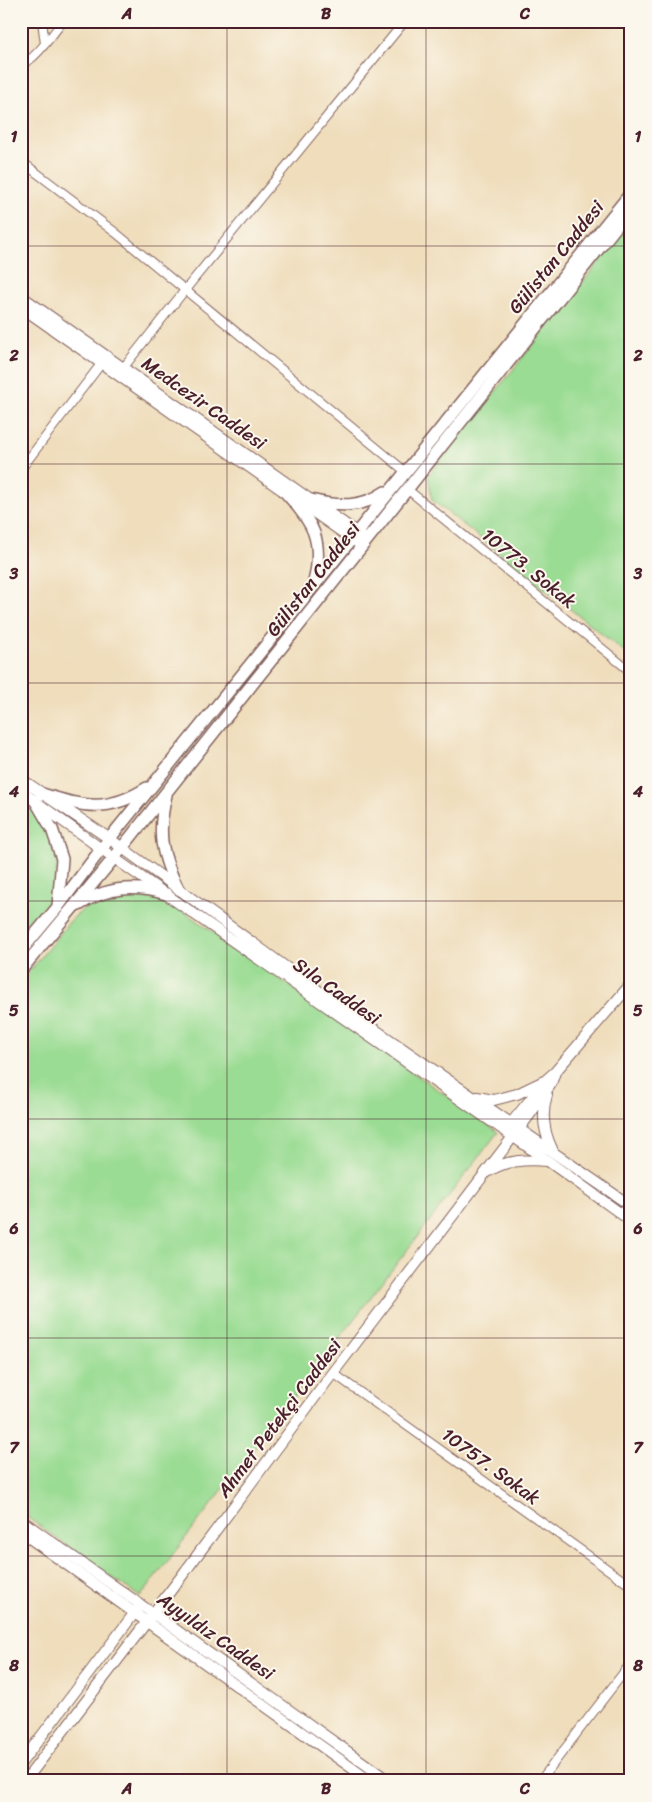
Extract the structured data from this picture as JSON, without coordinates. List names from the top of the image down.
{
  "streets": {
    "main road": ["Gülistan Caddesi"],
    "street": [
      "Medcezir Caddesi",
      "10773. Sokak",
      "Sıla Caddesi",
      "Ahmet Petekçi Caddesi",
      "10757. Sokak",
      "Ayyıldız Caddesi"
    ]
  },
  "crossings": [
    ["Gülistan Caddesi", "Medcezir Caddesi"],
    ["Gülistan Caddesi", "10773. Sokak"],
    ["Gülistan Caddesi", "Sıla Caddesi"],
    ["Sıla Caddesi", "Ahmet Petekçi Caddesi"],
    ["Ahmet Petekçi Caddesi", "10757. Sokak"],
    ["Ahmet Petekçi Caddesi", "Ayyıldız Caddesi"]
  ],
  "grid": {
    "columns": ["A", "B", "C"],
    "rows": [
      "1",
      "2",
      "3",
      "4",
      "5",
      "6",
      "7",
      "8"
    ]
  }
}
